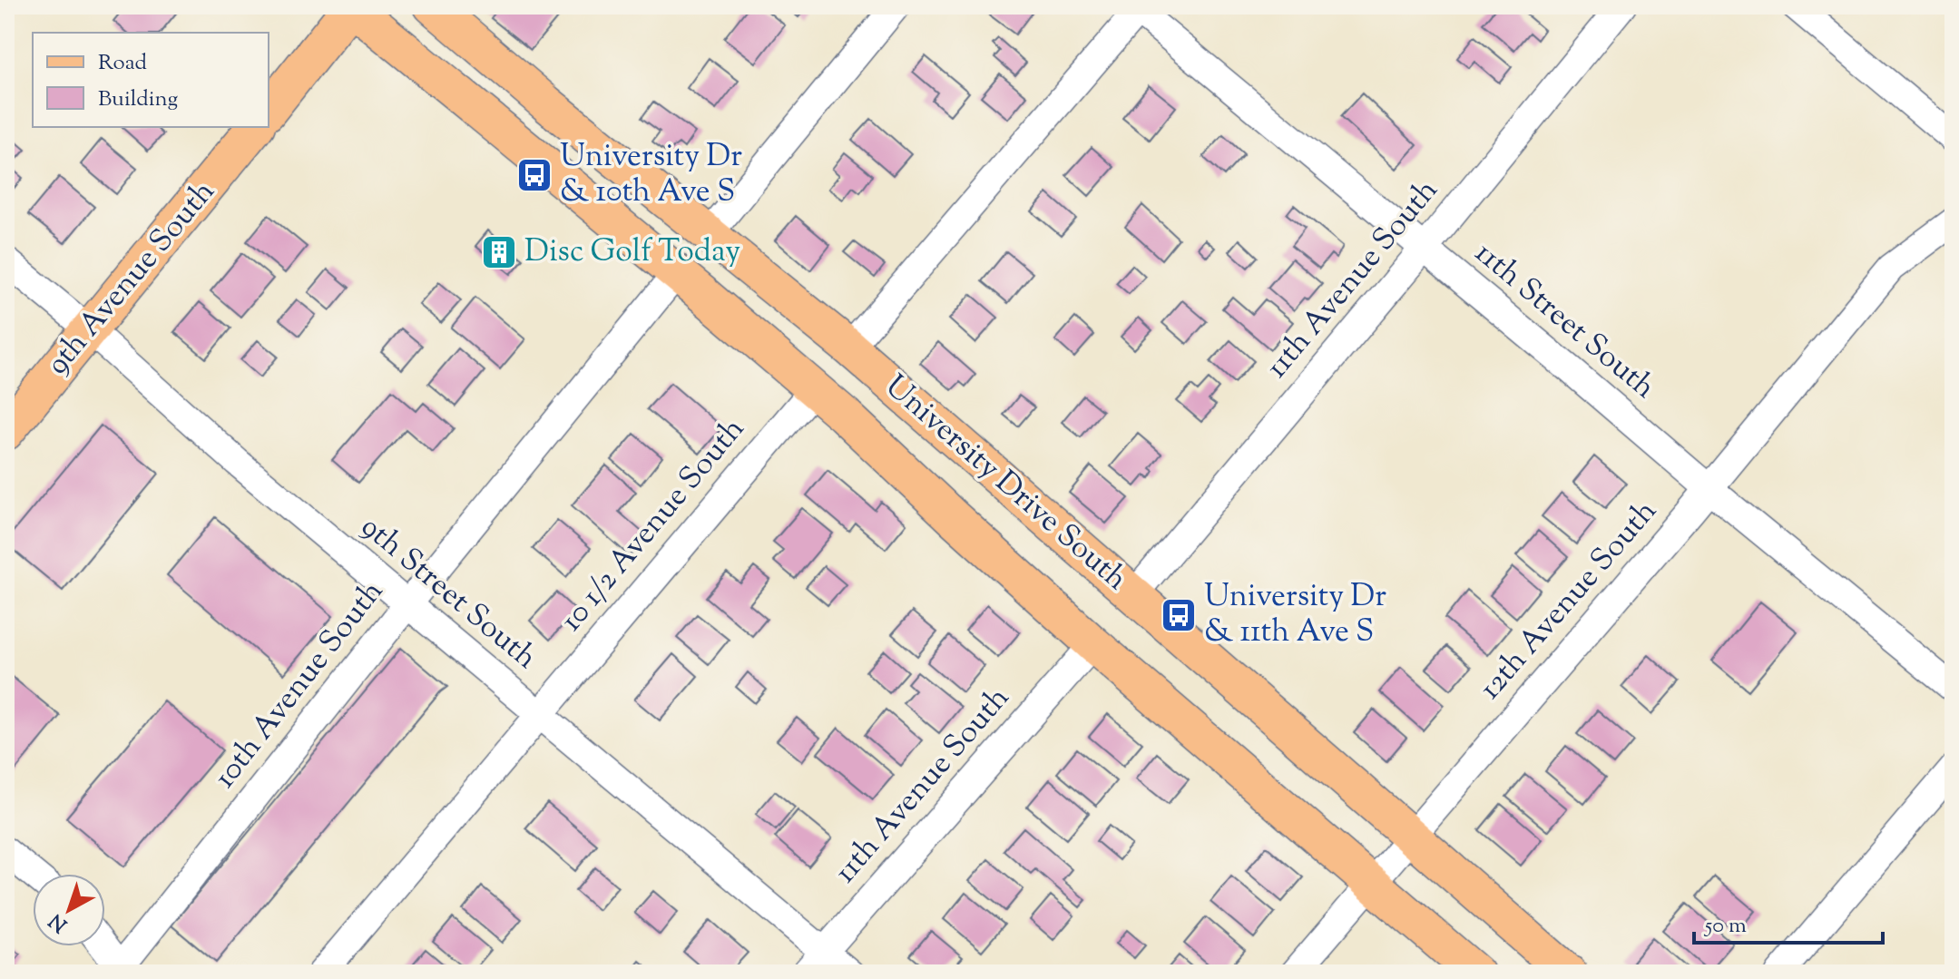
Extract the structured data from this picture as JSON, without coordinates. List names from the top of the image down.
{
  "streets": {
    "main road": ["9th Avenue South", "University Drive South"],
    "street": [
      "11th Avenue South",
      "11th Street South",
      "10 1/2 Avenue South",
      "9th Street South",
      "12th Avenue South",
      "10th Avenue South"
    ]
  },
  "crossings": [
    ["9th Avenue South", "9th Street South"],
    ["11th Avenue South", "11th Street South"],
    ["11th Avenue South", "University Drive South"],
    ["11th Avenue South", "9th Street South"],
    ["11th Street South", "12th Avenue South"],
    ["University Drive South", "10 1/2 Avenue South"],
    ["University Drive South", "12th Avenue South"],
    ["University Drive South", "10th Avenue South"],
    ["10 1/2 Avenue South", "9th Street South"],
    ["9th Street South", "10th Avenue South"]
  ],
  "places": {
    "bus stop": ["University Dr & 10th Ave S", "University Dr & 11th Ave S"],
    "building": ["Disc Golf Today"]
  },
  "legend": ["Road", "Building"],
  "scale_bar": "50 m",
  "north": "bottom left"
}
